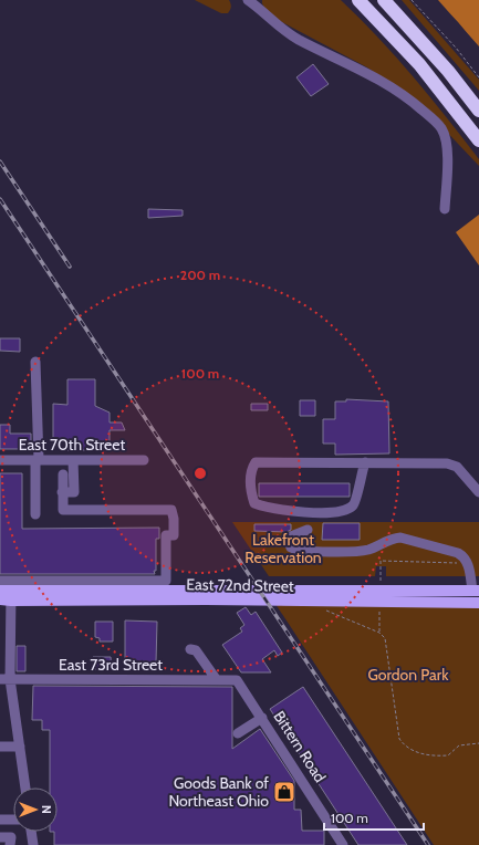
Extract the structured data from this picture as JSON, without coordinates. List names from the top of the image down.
{
  "streets": {
    "main road": ["East 72nd Street"],
    "street": ["East 70th Street", "East 73rd Street", "Bittern Road"]
  },
  "crossings": [
    ["East 73rd Street", "Bittern Road"]
  ],
  "parks": ["Lakefront Reservation", "Gordon Park"],
  "places": {
    "shop": ["Goods Bank of Northeast Ohio"]
  },
  "scale_bar": "100 m",
  "north": "right",
  "rings": ["200 m", "100 m"]
}
